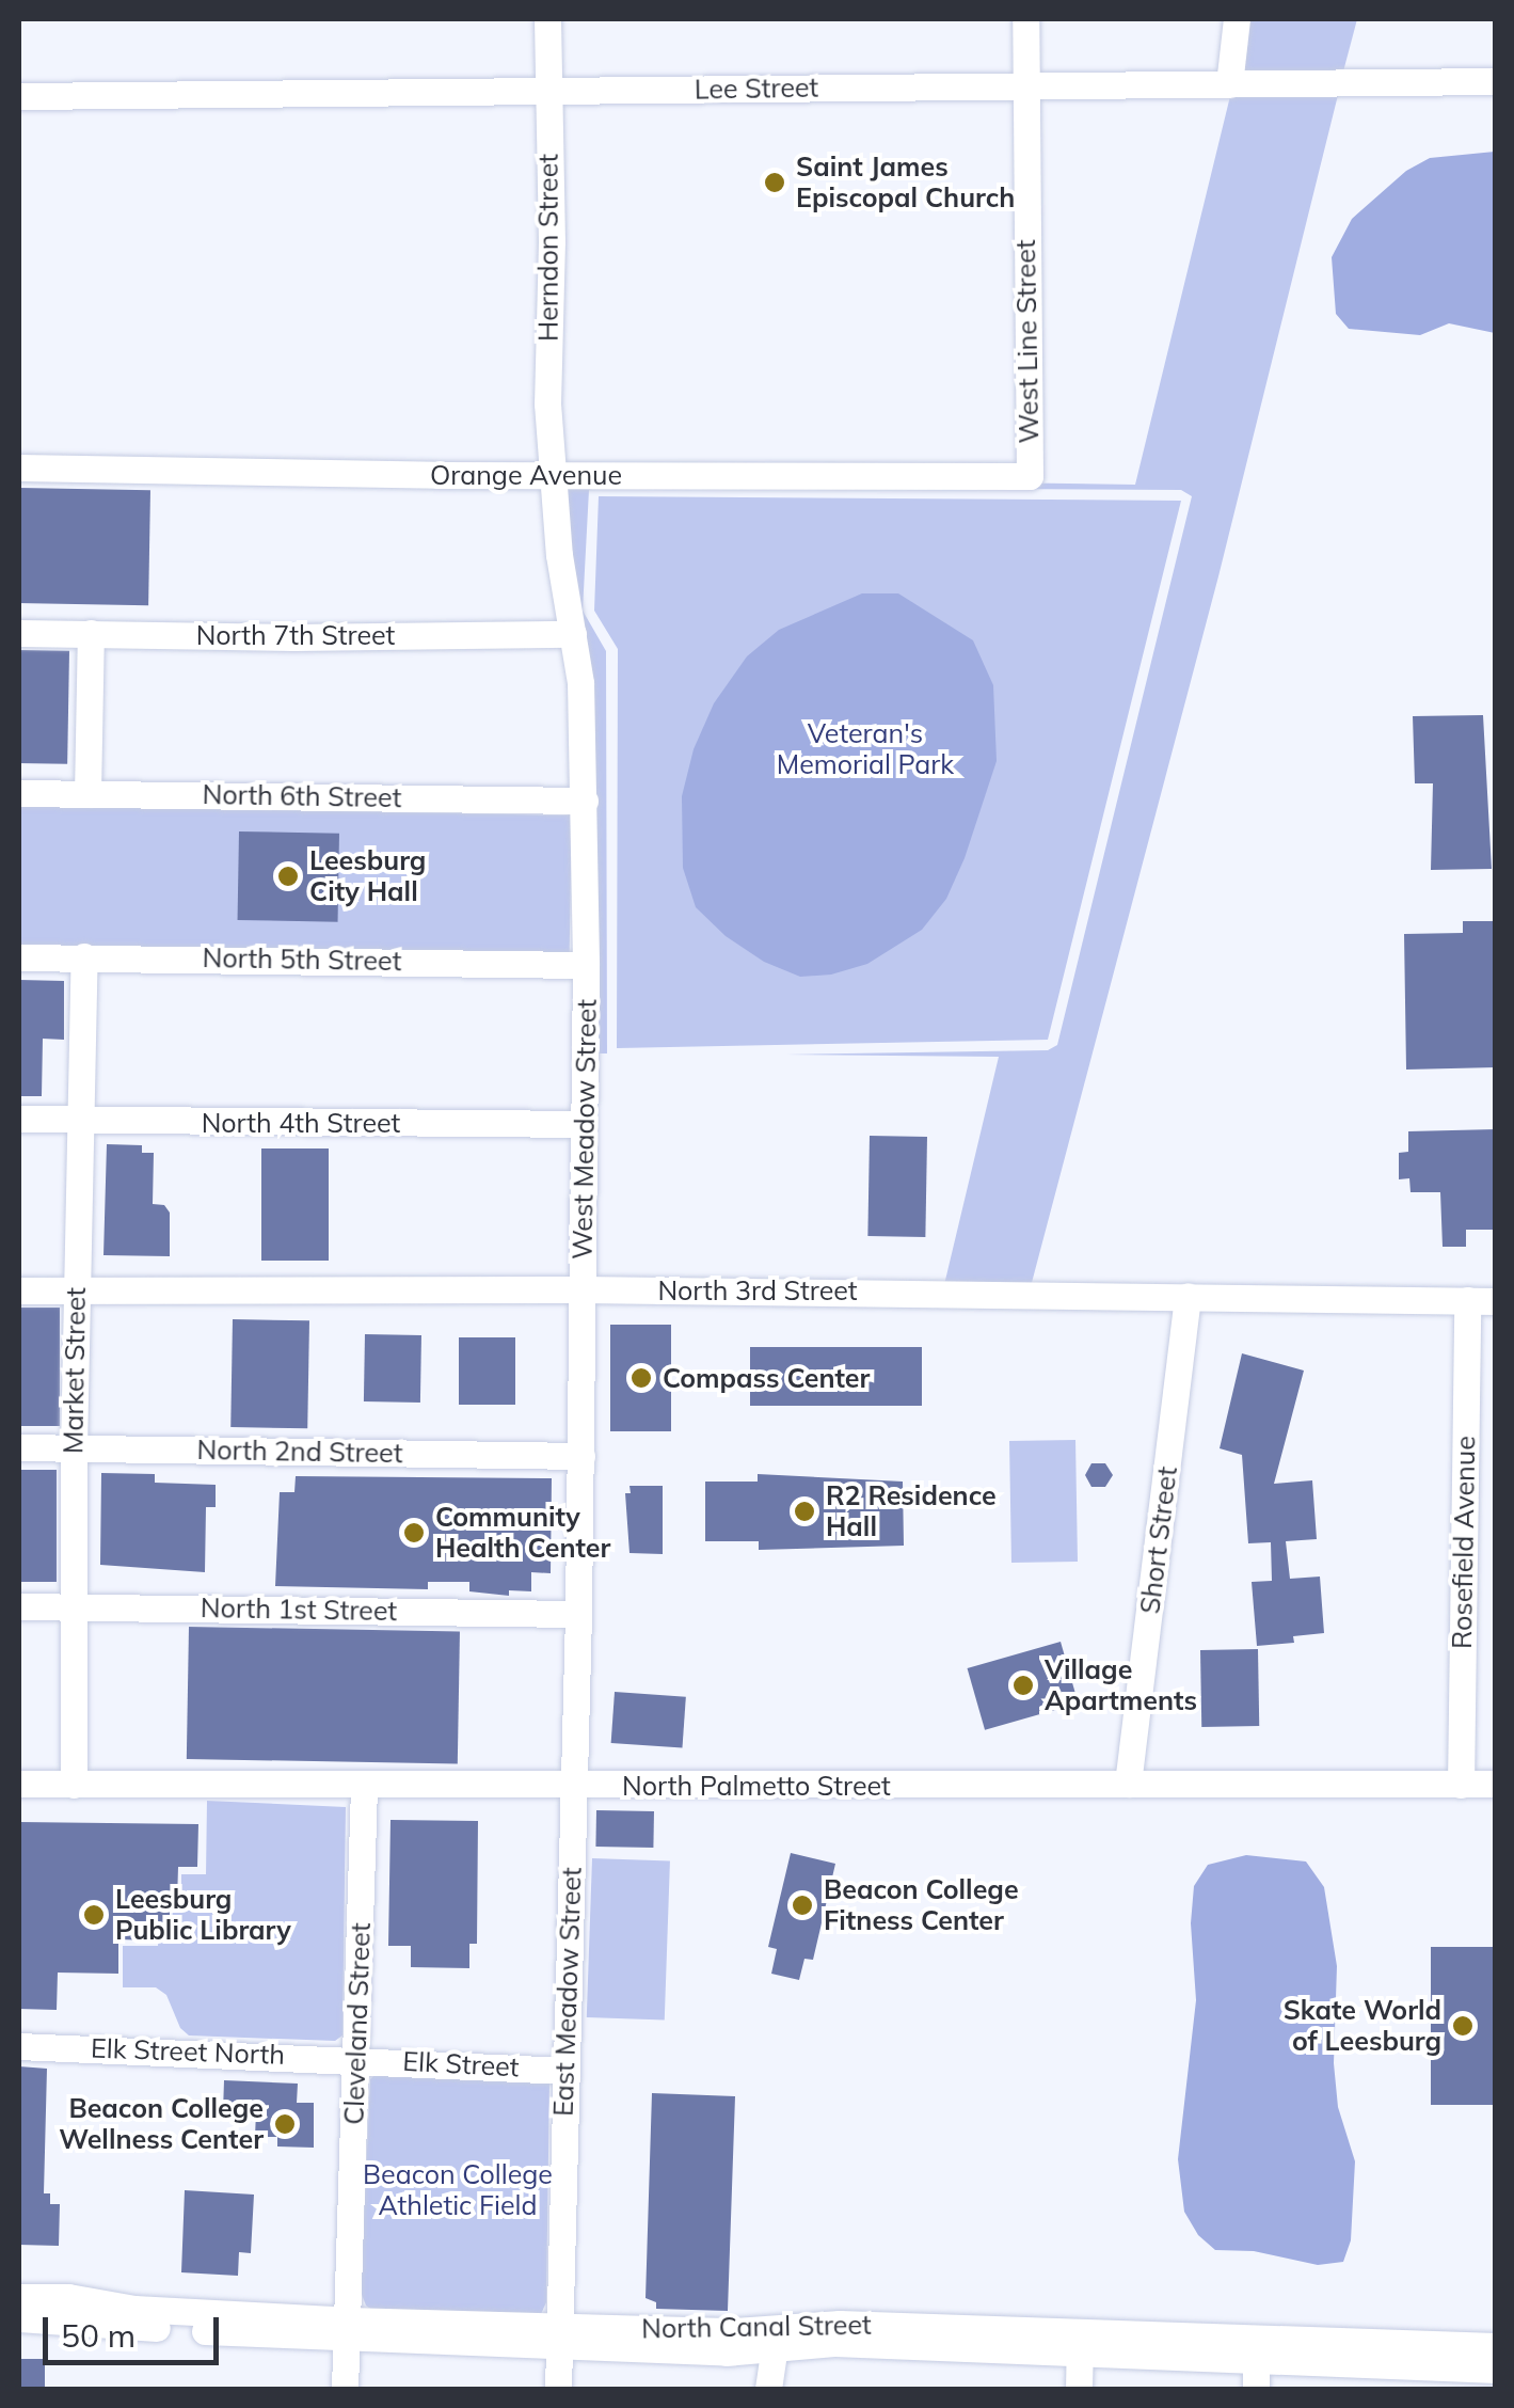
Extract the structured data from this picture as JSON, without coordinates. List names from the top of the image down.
{
  "streets": {
    "street": [
      "Lee Street",
      "Herndon Street",
      "West Line Street",
      "Orange Avenue",
      "North 7th Street",
      "North 6th Street",
      "North 5th Street",
      "North 4th Street",
      "West Meadow Street",
      "North 3rd Street",
      "Market Street",
      "North 2nd Street",
      "Short Street",
      "Rosefield Avenue",
      "North 1st Street",
      "North Palmetto Street",
      "East Meadow Street",
      "Cleveland Street",
      "Elk Street North",
      "Elk Street",
      "North Canal Street"
    ]
  },
  "crossings": [
    ["Lee Street", "Herndon Street"],
    ["Lee Street", "West Line Street"],
    ["Herndon Street", "Orange Avenue"],
    ["Herndon Street", "West Meadow Street"],
    ["West Line Street", "Orange Avenue"],
    ["Orange Avenue", "West Meadow Street"],
    ["North 7th Street", "West Meadow Street"],
    ["North 6th Street", "West Meadow Street"],
    ["North 5th Street", "West Meadow Street"],
    ["North 5th Street", "Market Street"],
    ["North 4th Street", "West Meadow Street"],
    ["North 4th Street", "Market Street"],
    ["West Meadow Street", "North 3rd Street"],
    ["West Meadow Street", "North 2nd Street"],
    ["West Meadow Street", "North 1st Street"],
    ["West Meadow Street", "North Palmetto Street"],
    ["West Meadow Street", "East Meadow Street"],
    ["North 3rd Street", "Market Street"],
    ["North 3rd Street", "Short Street"],
    ["North 3rd Street", "Rosefield Avenue"],
    ["Market Street", "North 2nd Street"],
    ["Market Street", "North 1st Street"],
    ["Market Street", "North Palmetto Street"],
    ["Short Street", "North Palmetto Street"],
    ["Rosefield Avenue", "North Palmetto Street"],
    ["North Palmetto Street", "East Meadow Street"],
    ["North Palmetto Street", "Cleveland Street"],
    ["East Meadow Street", "Elk Street"],
    ["East Meadow Street", "North Canal Street"],
    ["Cleveland Street", "Elk Street North"],
    ["Cleveland Street", "Elk Street"],
    ["Cleveland Street", "North Canal Street"],
    ["Elk Street North", "Elk Street"]
  ],
  "parks": ["Veteran's Memorial Park", "Beacon College Athletic Field"],
  "places": [
    "Saint James Episcopal Church",
    "Leesburg City Hall",
    "Compass Center",
    "R2 Residence Hall",
    "Community Health Center",
    "Village Apartments",
    "Beacon College Fitness Center",
    "Leesburg Public Library",
    "Skate World of Leesburg",
    "Beacon College Wellness Center"
  ],
  "scale_bar": "50 m"
}
